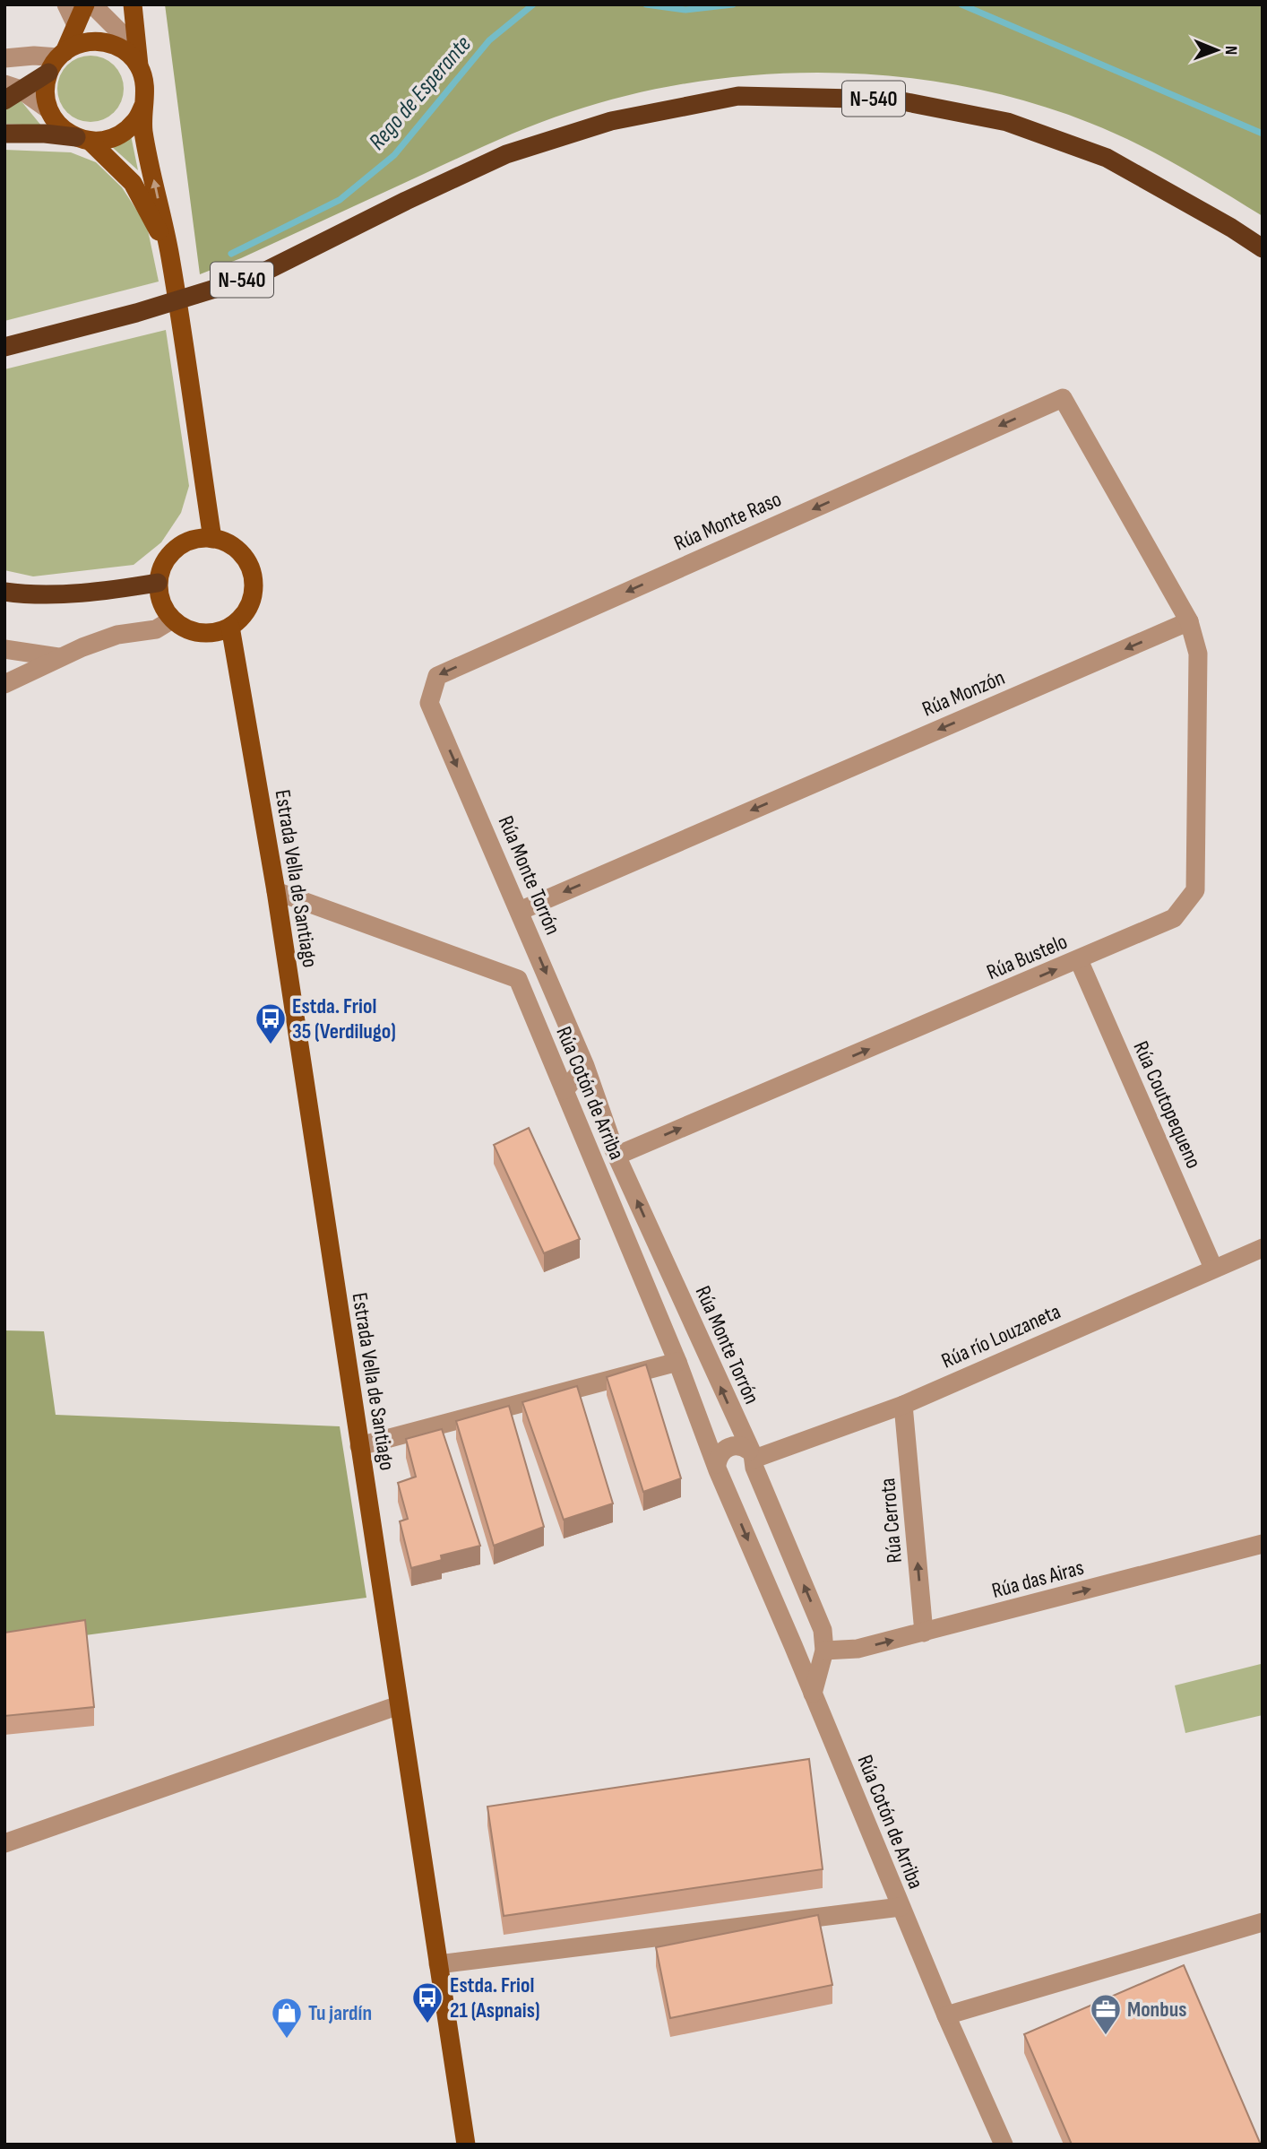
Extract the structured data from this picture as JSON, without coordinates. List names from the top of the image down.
{
  "streets": {
    "highway": ["N-540"],
    "main road": ["Estrada Vella de Santiago"],
    "street": [
      "Rúa Monte Raso",
      "Rúa Monzón",
      "Rúa Monte Torrón",
      "Rúa Bustelo",
      "Rúa Cotón de Arriba",
      "Rúa Coutopequeno",
      "Rúa río Louzaneta",
      "Rúa Cerrota",
      "Rúa das Airas"
    ]
  },
  "crossings": [
    ["Rúa Monte Raso", "Rúa Monzón"],
    ["Rúa Monte Raso", "Rúa Monte Torrón"],
    ["Rúa Monte Raso", "Rúa Bustelo"],
    ["Rúa Monzón", "Rúa Monte Torrón"],
    ["Rúa Monzón", "Rúa Bustelo"],
    ["Rúa Monte Torrón", "Rúa Bustelo"],
    ["Rúa Monte Torrón", "Rúa Cotón de Arriba"],
    ["Rúa Monte Torrón", "Rúa río Louzaneta"],
    ["Rúa Monte Torrón", "Rúa das Airas"],
    ["Estrada Vella de Santiago", "Rúa Cotón de Arriba"],
    ["Rúa Bustelo", "Rúa Coutopequeno"],
    ["Rúa Cotón de Arriba", "Rúa río Louzaneta"],
    ["Rúa Coutopequeno", "Rúa río Louzaneta"],
    ["Rúa río Louzaneta", "Rúa Cerrota"],
    ["Rúa Cerrota", "Rúa das Airas"]
  ],
  "one_way": [
    "Rúa Monzón",
    "Rúa Bustelo",
    "Rúa Cerrota",
    "Rúa das Airas"
  ],
  "water": ["Rego de Esperante"],
  "places": {
    "bus stop": ["Estda. Friol 35 (Verdilugo)", "Estda. Friol 21 (Aspnais)"],
    "office": ["Monbus"],
    "shop": ["Tu jardín"]
  },
  "north": "right"
}
